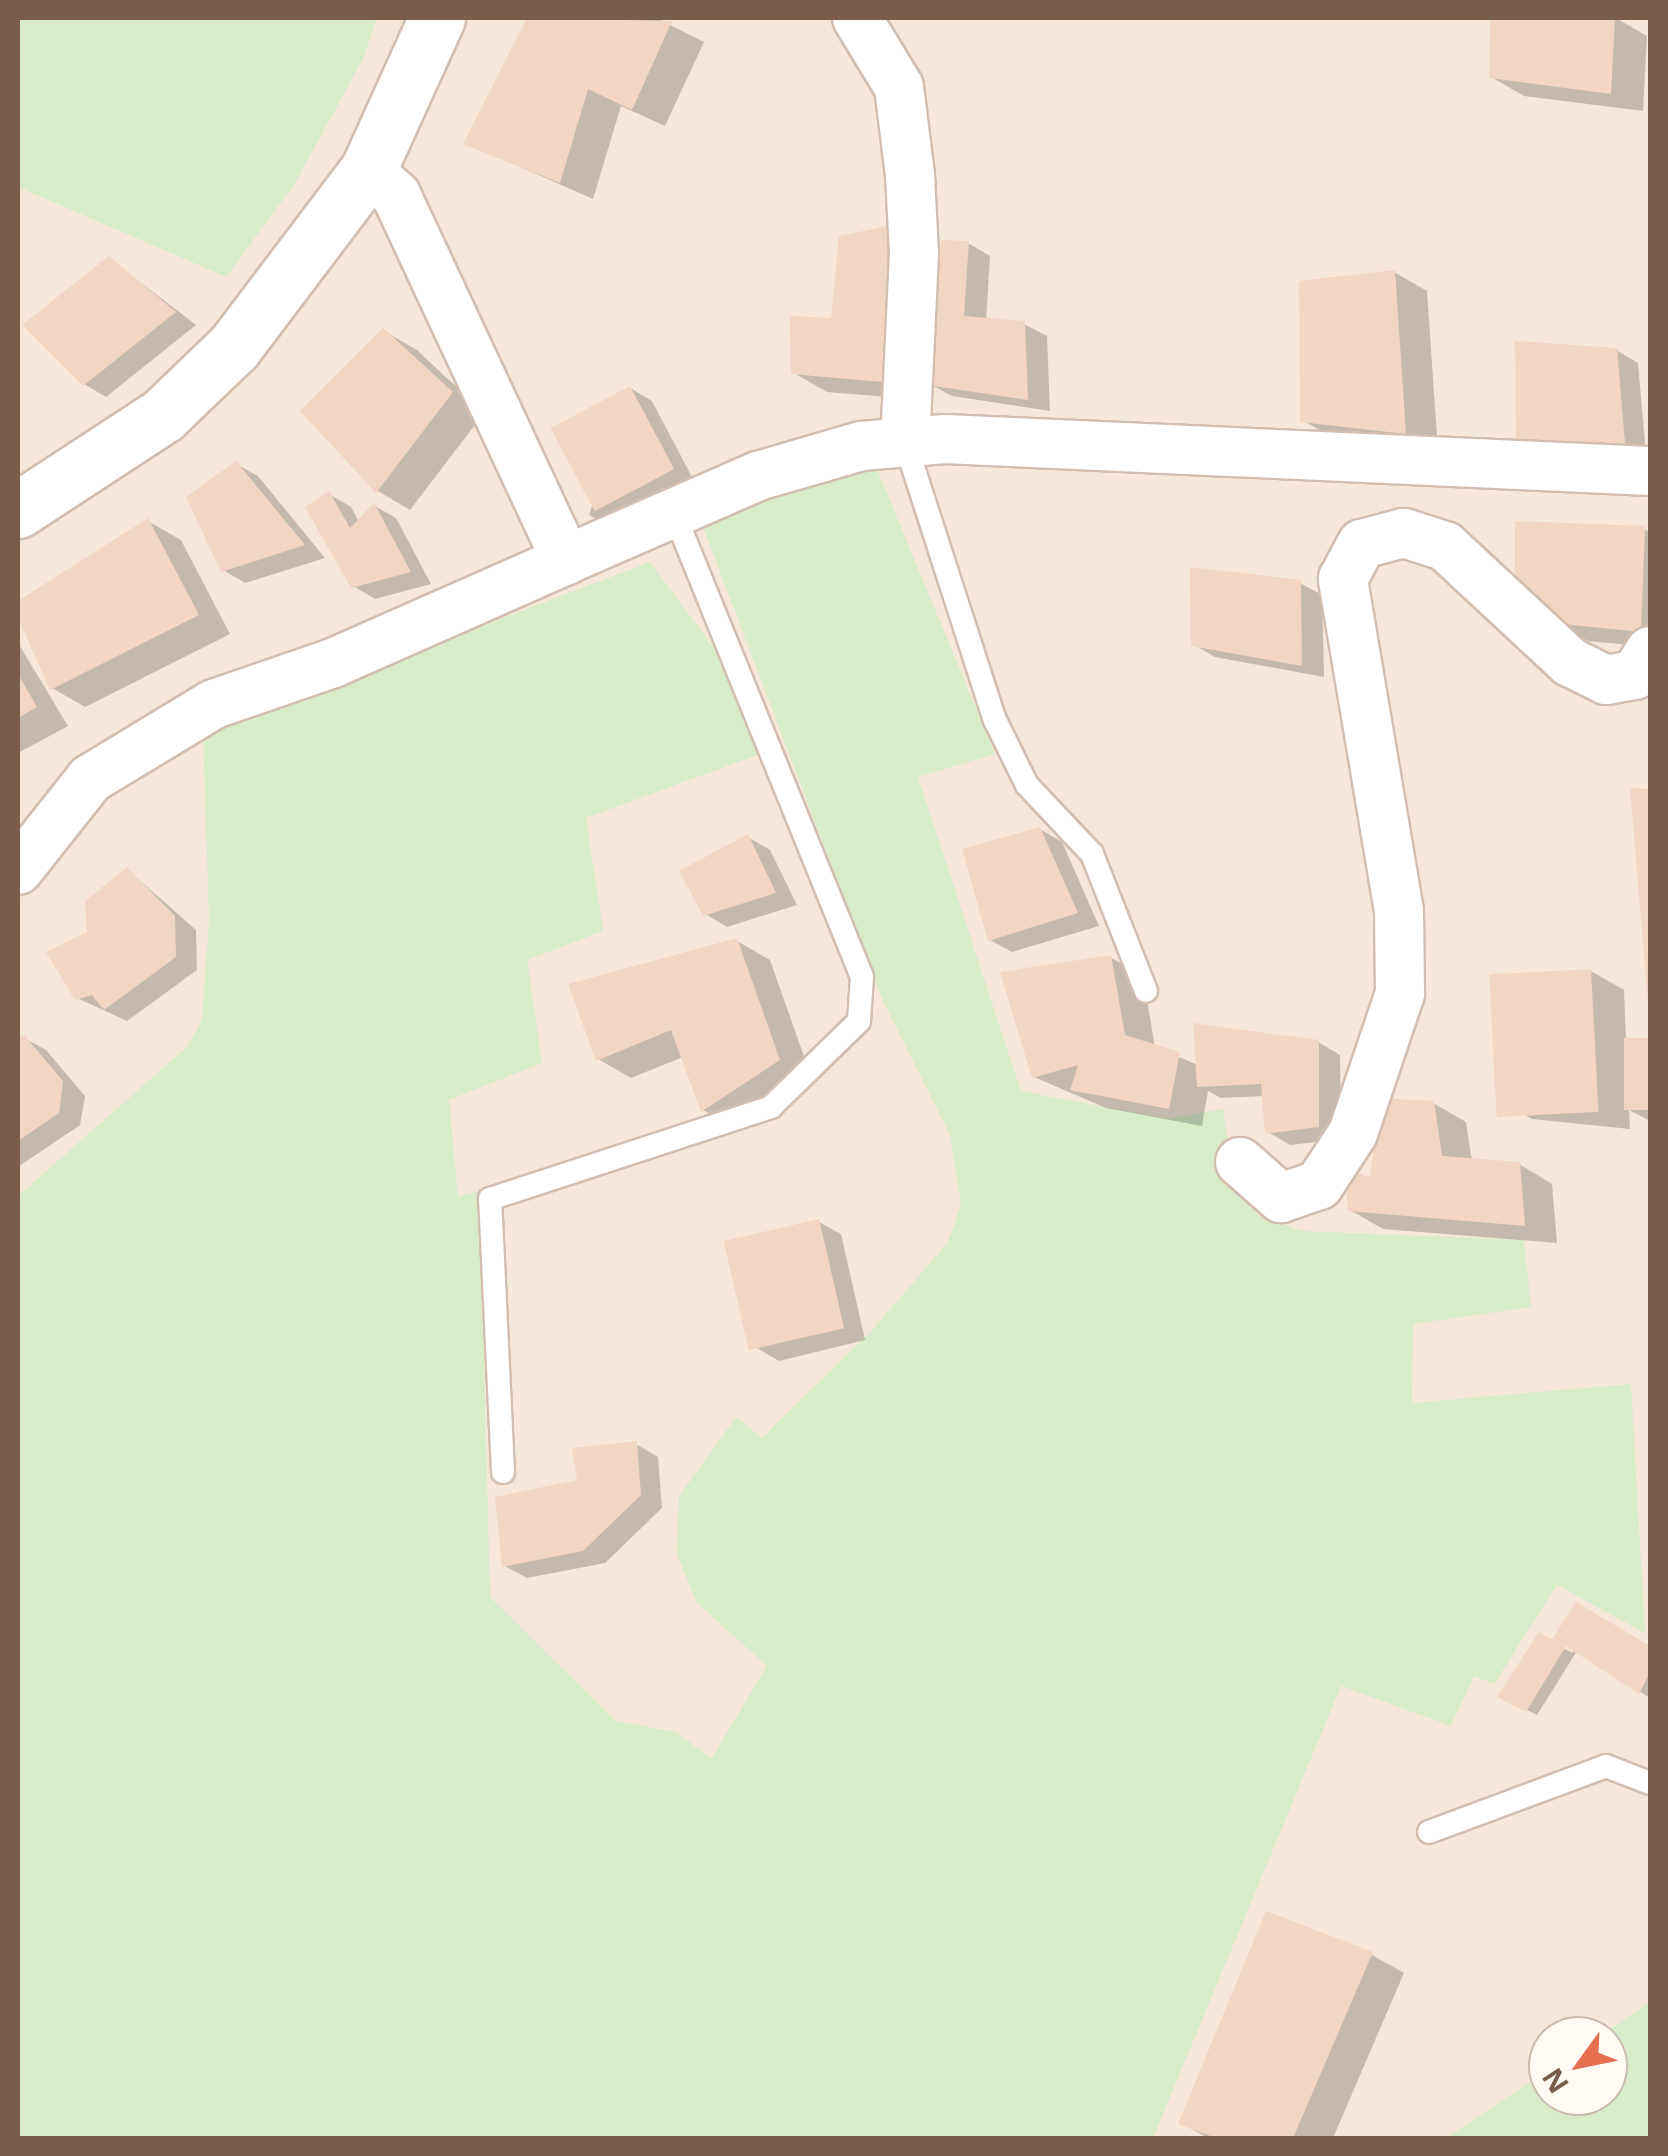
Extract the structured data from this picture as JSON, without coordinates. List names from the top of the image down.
{
  "north": "bottom left"
}
